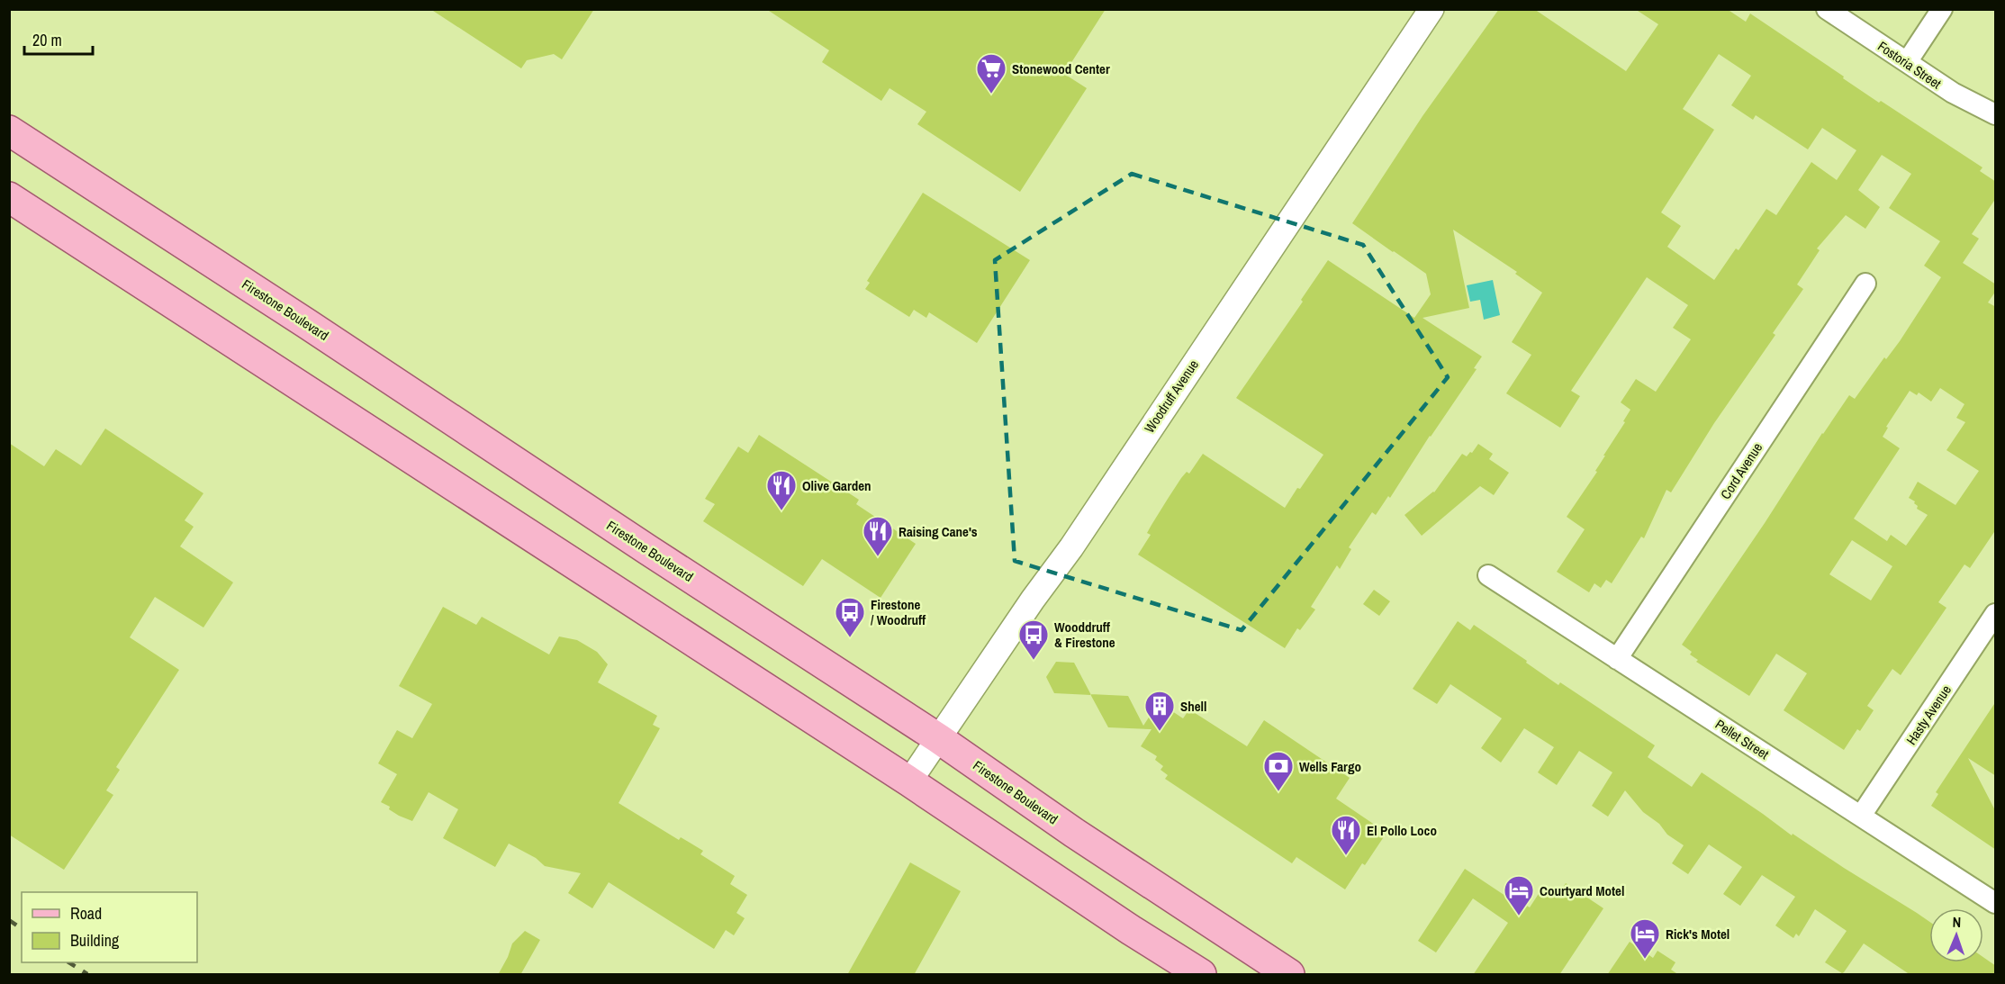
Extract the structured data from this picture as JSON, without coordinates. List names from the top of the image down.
{
  "streets": {
    "main road": ["Firestone Boulevard"],
    "street": [
      "Fostoria Street",
      "Woodruff Avenue",
      "Cord Avenue",
      "Hasty Avenue",
      "Pellet Street"
    ]
  },
  "crossings": [
    ["Firestone Boulevard", "Woodruff Avenue"],
    ["Cord Avenue", "Pellet Street"],
    ["Hasty Avenue", "Pellet Street"]
  ],
  "places": {
    "supermarket": ["Stonewood Center"],
    "restaurant": ["Olive Garden", "Raising Cane's", "El Pollo Loco"],
    "bus stop": ["Firestone / Woodruff", "Wooddruff & Firestone"],
    "building": ["Shell"],
    "bank": ["Wells Fargo"],
    "hotel": ["Courtyard Motel", "Rick's Motel"]
  },
  "legend": ["Road", "Building"],
  "scale_bar": "20 m",
  "north": "top"
}
